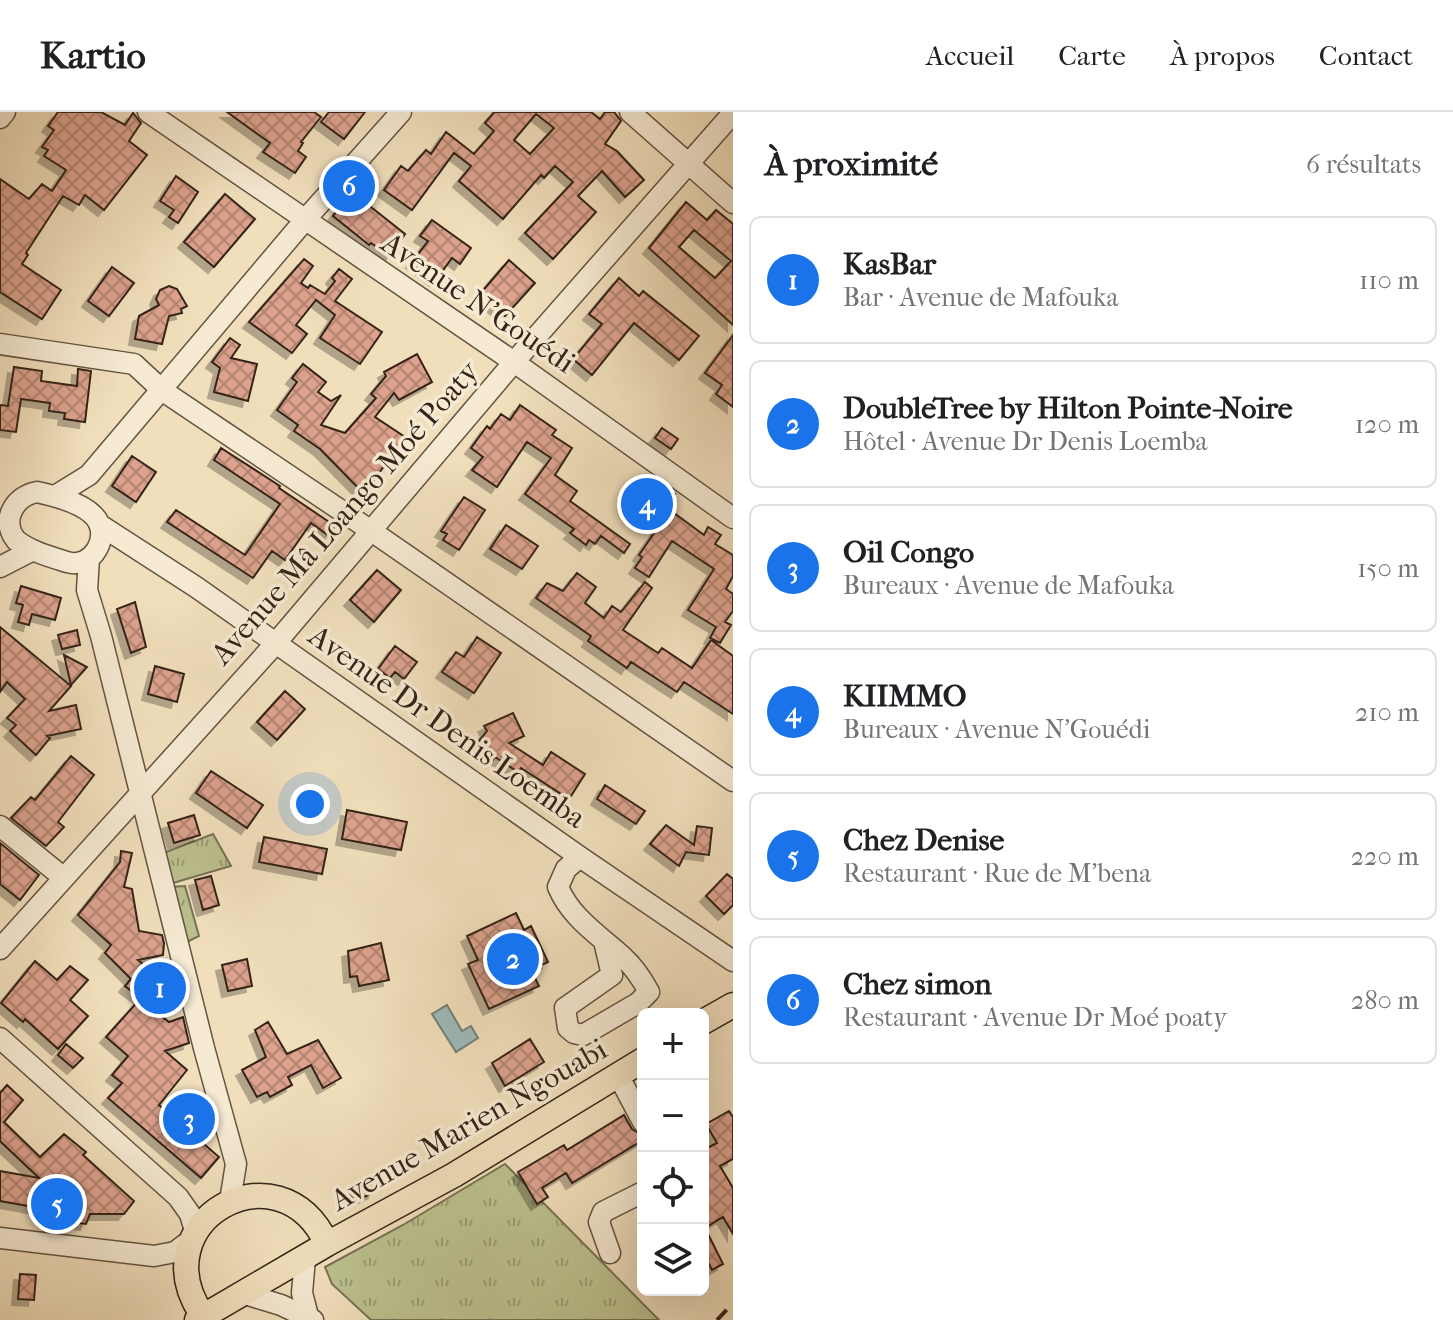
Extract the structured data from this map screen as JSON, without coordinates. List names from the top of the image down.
{
  "streets": {
    "main road": ["Avenue Marien Ngouabi"],
    "street": ["Avenue N'Gouédi", "Avenue Mâ Loango Moé Poaty", "Avenue Dr Denis Loemba"]
  },
  "crossings": [
    ["Avenue N'Gouédi", "Avenue Mâ Loango Moé Poaty"],
    ["Avenue Mâ Loango Moé Poaty", "Avenue Dr Denis Loemba"]
  ],
  "page": {
    "header": "Kartio",
    "nav": [
      "Accueil",
      "Carte",
      "À propos",
      "Contact"
    ],
    "heading": ["À proximité", "6 résultats"],
    "pins": [
      "6",
      "4",
      "2",
      "1",
      "3",
      "5"
    ],
    "list": [
      {
        "mark": "1",
        "name": "KasBar",
        "note": "Bar · Avenue de Mafouka",
        "value": "110 m"
      },
      {
        "mark": "2",
        "name": "DoubleTree by Hilton Pointe-Noire",
        "note": "Hôtel · Avenue Dr Denis Loemba",
        "value": "120 m"
      },
      {
        "mark": "3",
        "name": "Oil Congo",
        "note": "Bureaux · Avenue de Mafouka",
        "value": "150 m"
      },
      {
        "mark": "4",
        "name": "KIIMMO",
        "note": "Bureaux · Avenue N'Gouédi",
        "value": "210 m"
      },
      {
        "mark": "5",
        "name": "Chez Denise",
        "note": "Restaurant · Rue de M'bena",
        "value": "220 m"
      },
      {
        "mark": "6",
        "name": "Chez simon",
        "note": "Restaurant · Avenue Dr Moé poaty",
        "value": "280 m"
      }
    ],
    "map_buttons": ["+", "−"]
  }
}
